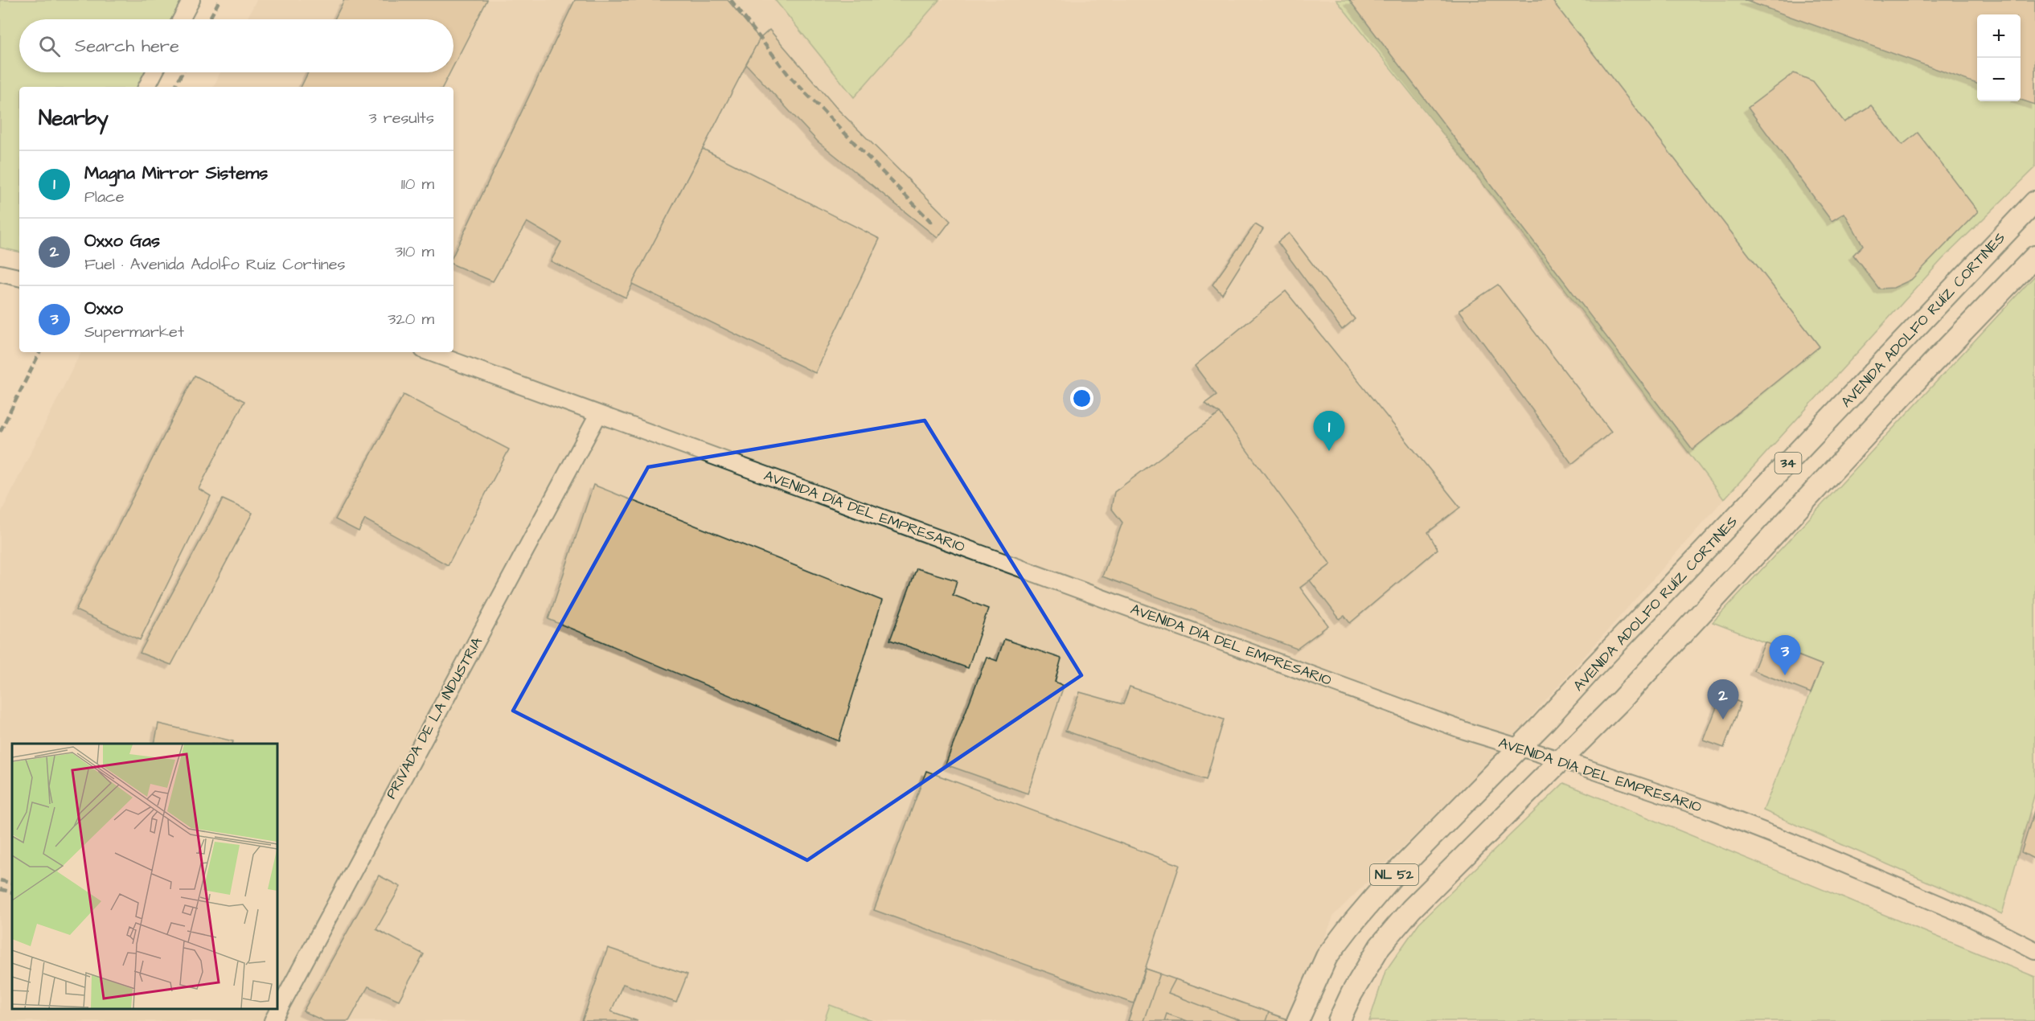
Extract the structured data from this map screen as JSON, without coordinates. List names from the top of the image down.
{
  "streets": {
    "main road": ["AVENIDA ADOLFO RUÍZ CORTINES", "34", "NL 52"],
    "street": ["AVENIDA DÍA DEL EMPRESARIO", "PRIVADA DE LA INDUSTRIA"]
  },
  "crossings": [
    ["AVENIDA ADOLFO RUÍZ CORTINES", "AVENIDA DÍA DEL EMPRESARIO"],
    ["34", "AVENIDA DÍA DEL EMPRESARIO"],
    ["34", "NL 52"],
    ["AVENIDA DÍA DEL EMPRESARIO", "PRIVADA DE LA INDUSTRIA"],
    ["AVENIDA DÍA DEL EMPRESARIO", "NL 52"]
  ],
  "page": {
    "map_buttons": ["+", "−"],
    "search": "Search here",
    "heading": ["Nearby", "3 results"],
    "list": [
      {
        "mark": "1",
        "name": "Magna Mirror Sistems",
        "note": "Place",
        "value": "110 m"
      },
      {
        "mark": "2",
        "name": "Oxxo Gas",
        "note": "Fuel · Avenida Adolfo Ruíz Cortines",
        "value": "310 m"
      },
      {
        "mark": "3",
        "name": "Oxxo",
        "note": "Supermarket",
        "value": "320 m"
      }
    ],
    "pins": ["1", "3", "2"]
  }
}
